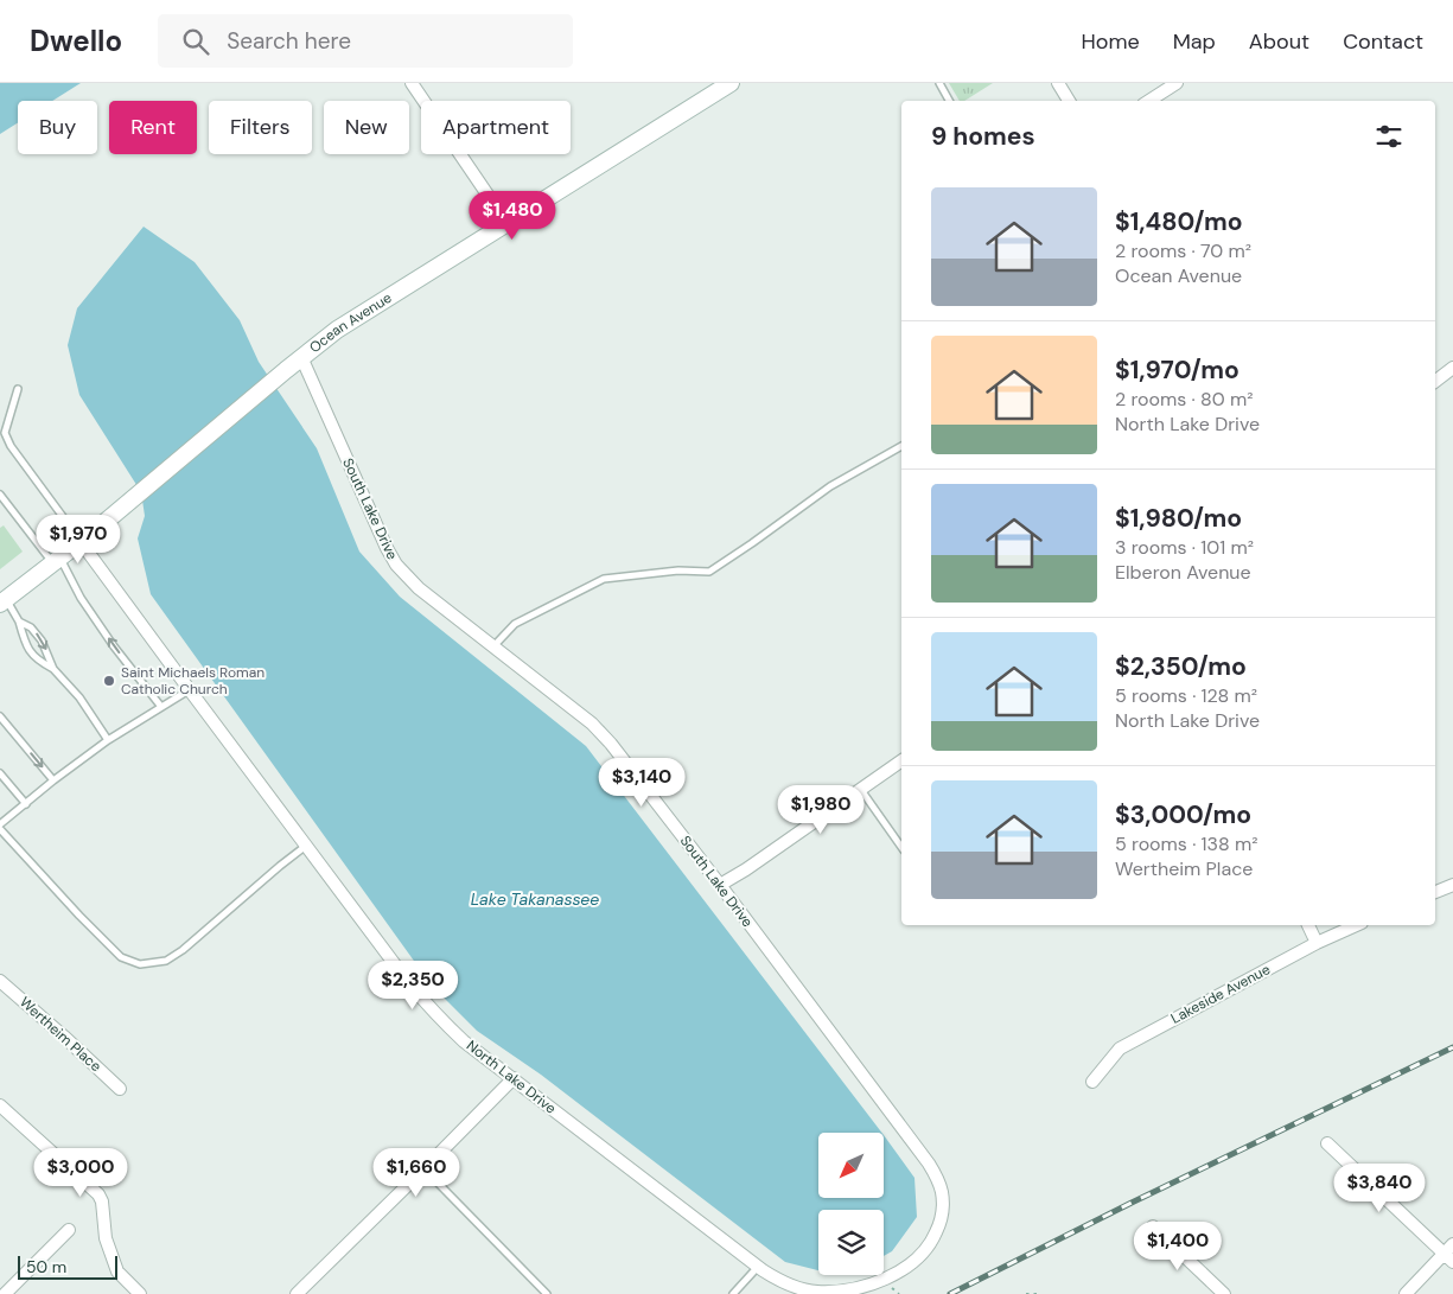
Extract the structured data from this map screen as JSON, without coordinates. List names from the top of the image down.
{
  "streets": {
    "street": [
      "Ocean Avenue",
      "South Lake Drive",
      "Lakeside Avenue",
      "Wertheim Place",
      "North Lake Drive"
    ]
  },
  "crossings": [
    ["Ocean Avenue", "South Lake Drive"],
    ["Ocean Avenue", "North Lake Drive"],
    ["South Lake Drive", "North Lake Drive"]
  ],
  "water": ["Lake Takanassee"],
  "places": ["Saint Michaels Roman Catholic Church"],
  "scale_bar": "50 m",
  "north": "bottom left",
  "page": {
    "header": "Dwello",
    "search": "Search here",
    "nav": [
      "Home",
      "Map",
      "About",
      "Contact"
    ],
    "chip": [
      "Buy",
      "Rent",
      "Filters",
      "New",
      "Apartment"
    ],
    "heading": "9 homes",
    "list": [
      {
        "name": "$1,480/mo",
        "note": "2 rooms · 70 m² · Ocean Avenue"
      },
      {
        "name": "$1,970/mo",
        "note": "2 rooms · 80 m² · North Lake Drive"
      },
      {
        "name": "$1,980/mo",
        "note": "3 rooms · 101 m² · Elberon Avenue"
      },
      {
        "name": "$2,350/mo",
        "note": "5 rooms · 128 m² · North Lake Drive"
      },
      {
        "name": "$3,000/mo",
        "note": "5 rooms · 138 m² · Wertheim Place"
      }
    ],
    "price": [
      "$1,480",
      "$1,970",
      "$3,140",
      "$1,980",
      "$2,350",
      "$3,000",
      "$1,660",
      "$3,840",
      "$1,400"
    ],
    "scale": "50 m"
  }
}
